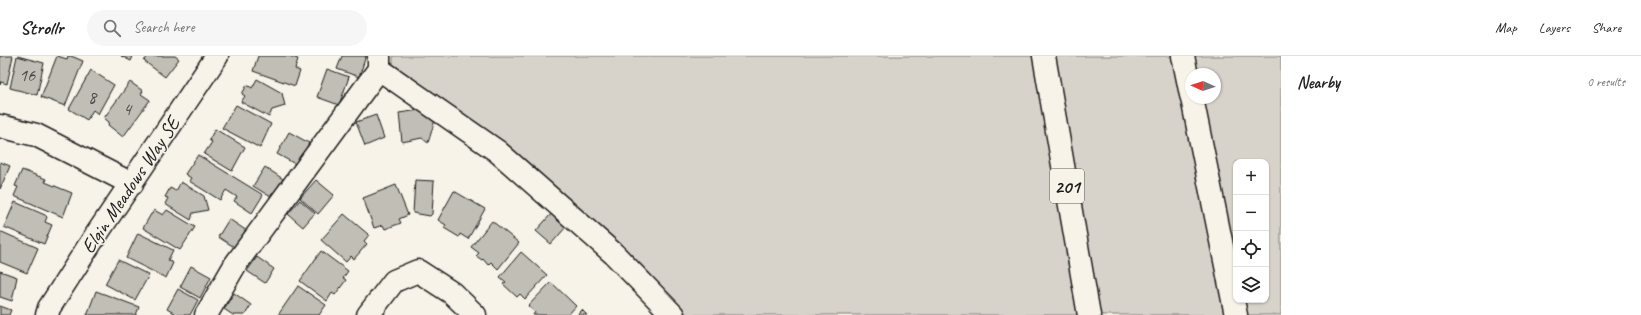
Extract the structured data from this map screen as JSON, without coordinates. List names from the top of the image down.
{
  "streets": {
    "main road": ["Elgin Meadows Way SE", "201"]
  },
  "house_numbers": ["16", "8", "4"],
  "north": "left",
  "page": {
    "header": "Strollr",
    "search": "Search here",
    "nav": ["Map", "Layers", "Share"],
    "heading": ["Nearby", "0 results"],
    "map_buttons": ["+", "−"]
  }
}
